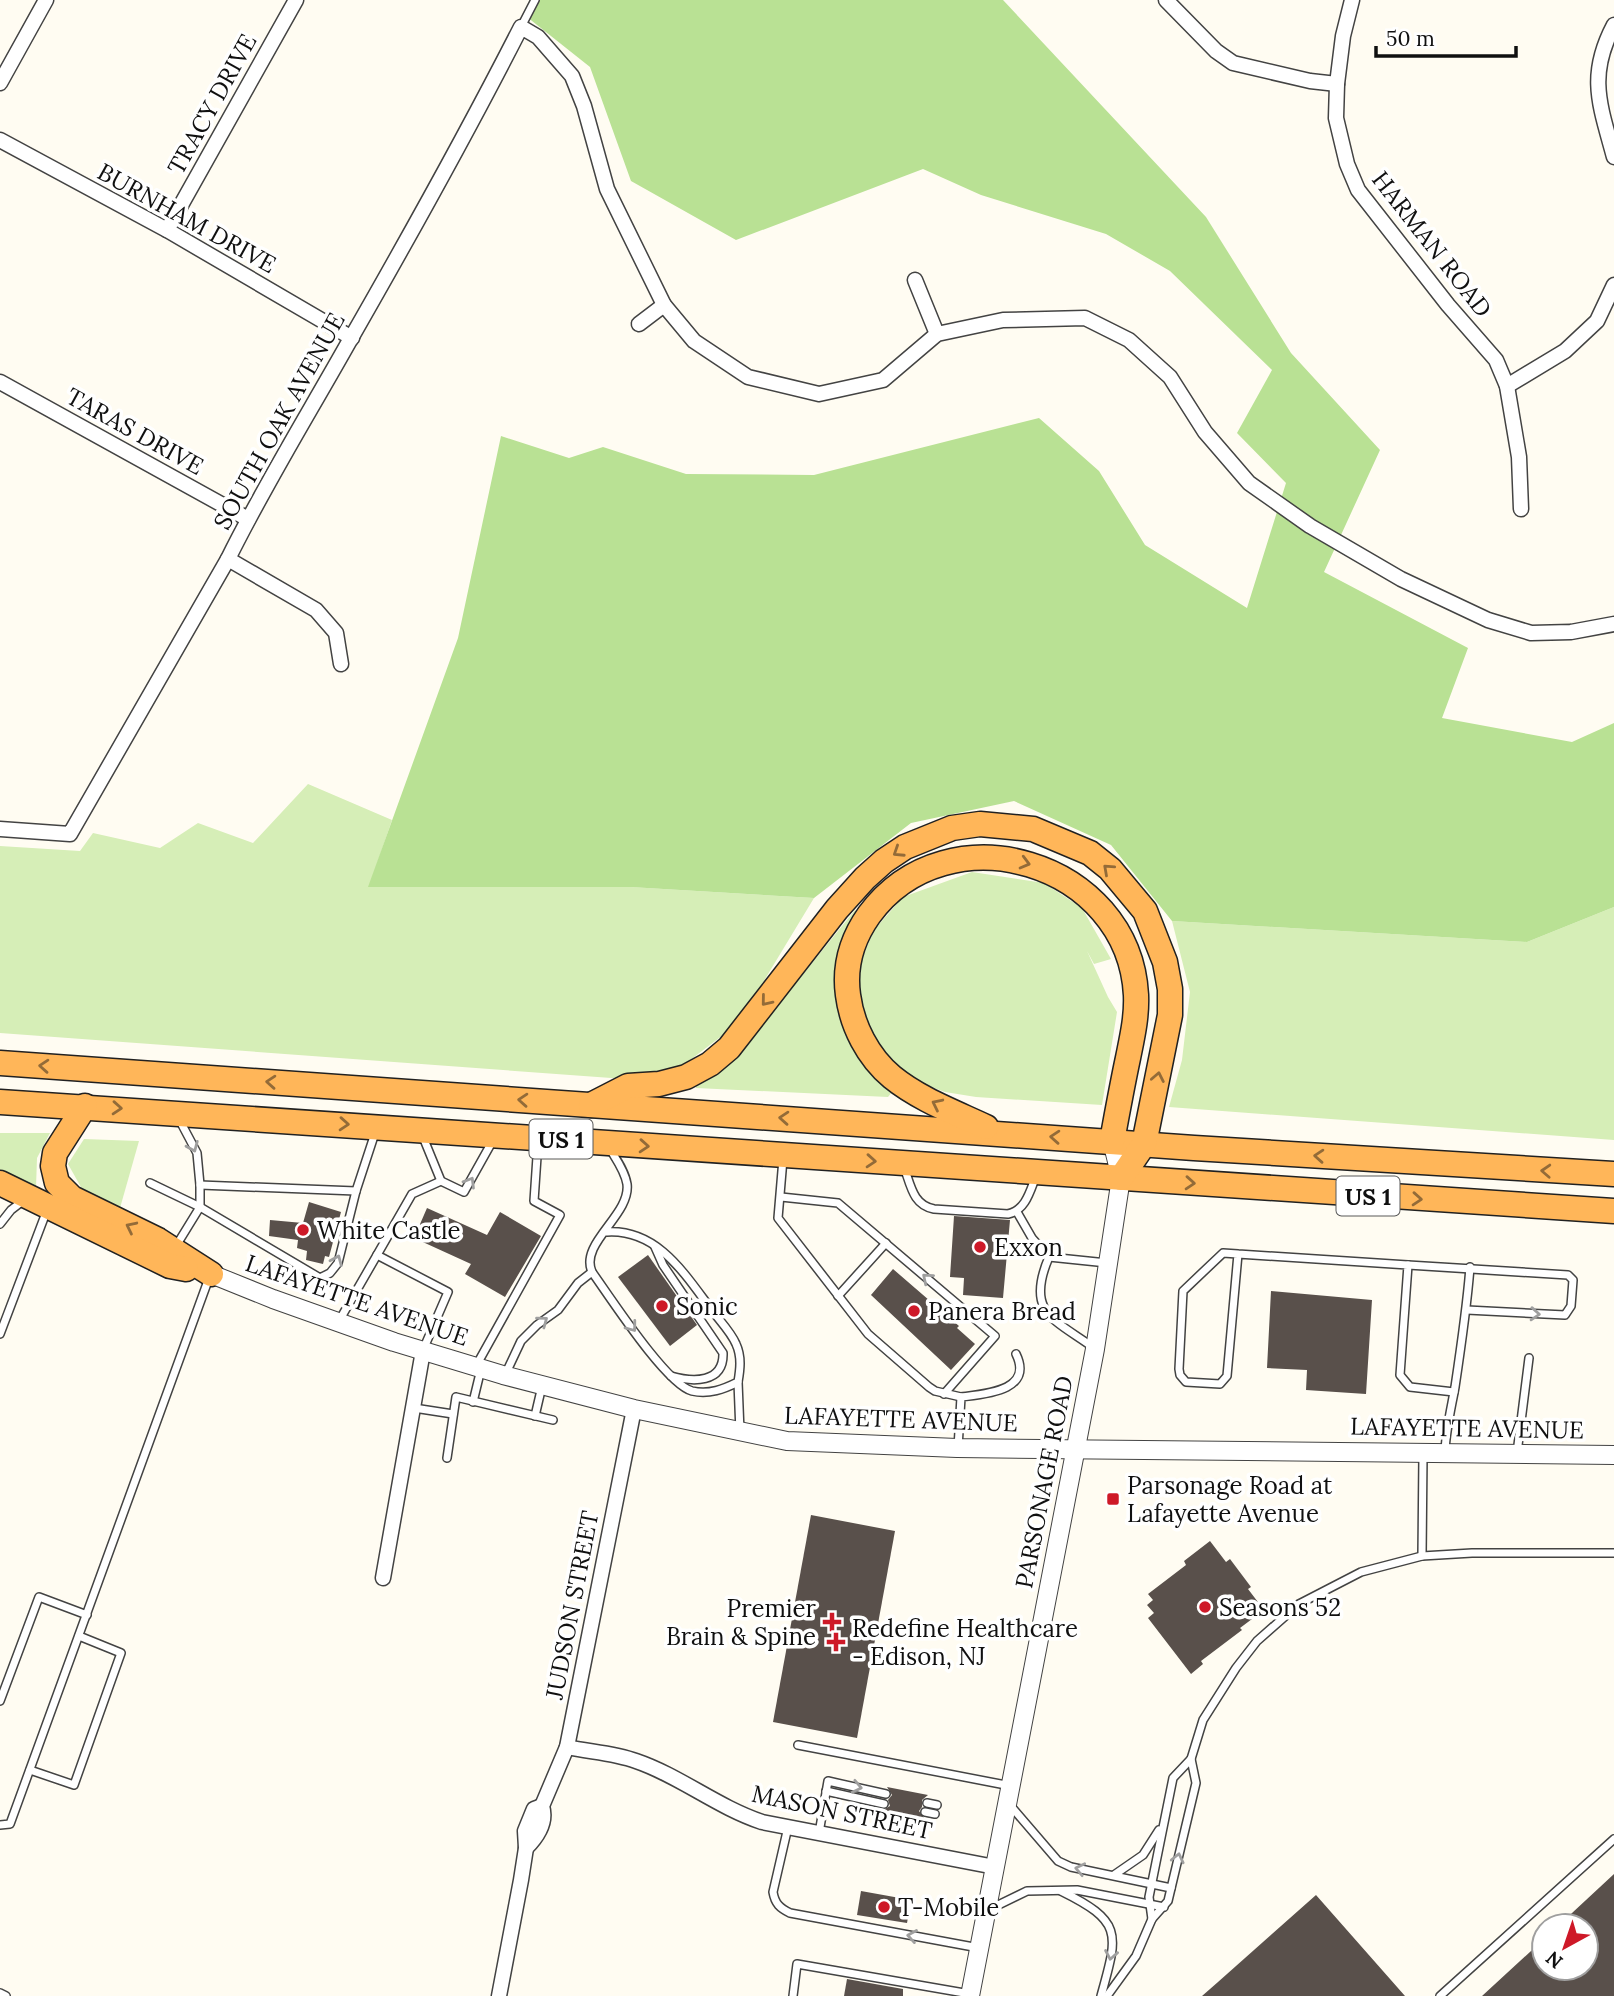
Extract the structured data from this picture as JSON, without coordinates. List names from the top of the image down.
{
  "streets": {
    "highway": ["US 1"],
    "street": [
      "TRACY DRIVE",
      "BURNHAM DRIVE",
      "HARMAN ROAD",
      "SOUTH OAK AVENUE",
      "TARAS DRIVE",
      "LAFAYETTE AVENUE",
      "PARSONAGE ROAD",
      "JUDSON STREET",
      "MASON STREET"
    ]
  },
  "crossings": [
    ["TRACY DRIVE", "BURNHAM DRIVE"],
    ["BURNHAM DRIVE", "SOUTH OAK AVENUE"],
    ["SOUTH OAK AVENUE", "TARAS DRIVE"],
    ["US 1", "PARSONAGE ROAD"],
    ["LAFAYETTE AVENUE", "PARSONAGE ROAD"],
    ["LAFAYETTE AVENUE", "JUDSON STREET"],
    ["PARSONAGE ROAD", "MASON STREET"],
    ["JUDSON STREET", "MASON STREET"]
  ],
  "places": {
    "other": [
      "White Castle",
      "Exxon",
      "Sonic",
      "Panera Bread",
      "Seasons 52",
      "T-Mobile"
    ],
    "transit": ["Parsonage Road at Lafayette Avenue"],
    "health": ["Premier Brain & Spine", "Redefine Healthcare - Edison, NJ"]
  },
  "scale_bar": "50 m",
  "north": "bottom left"
}
